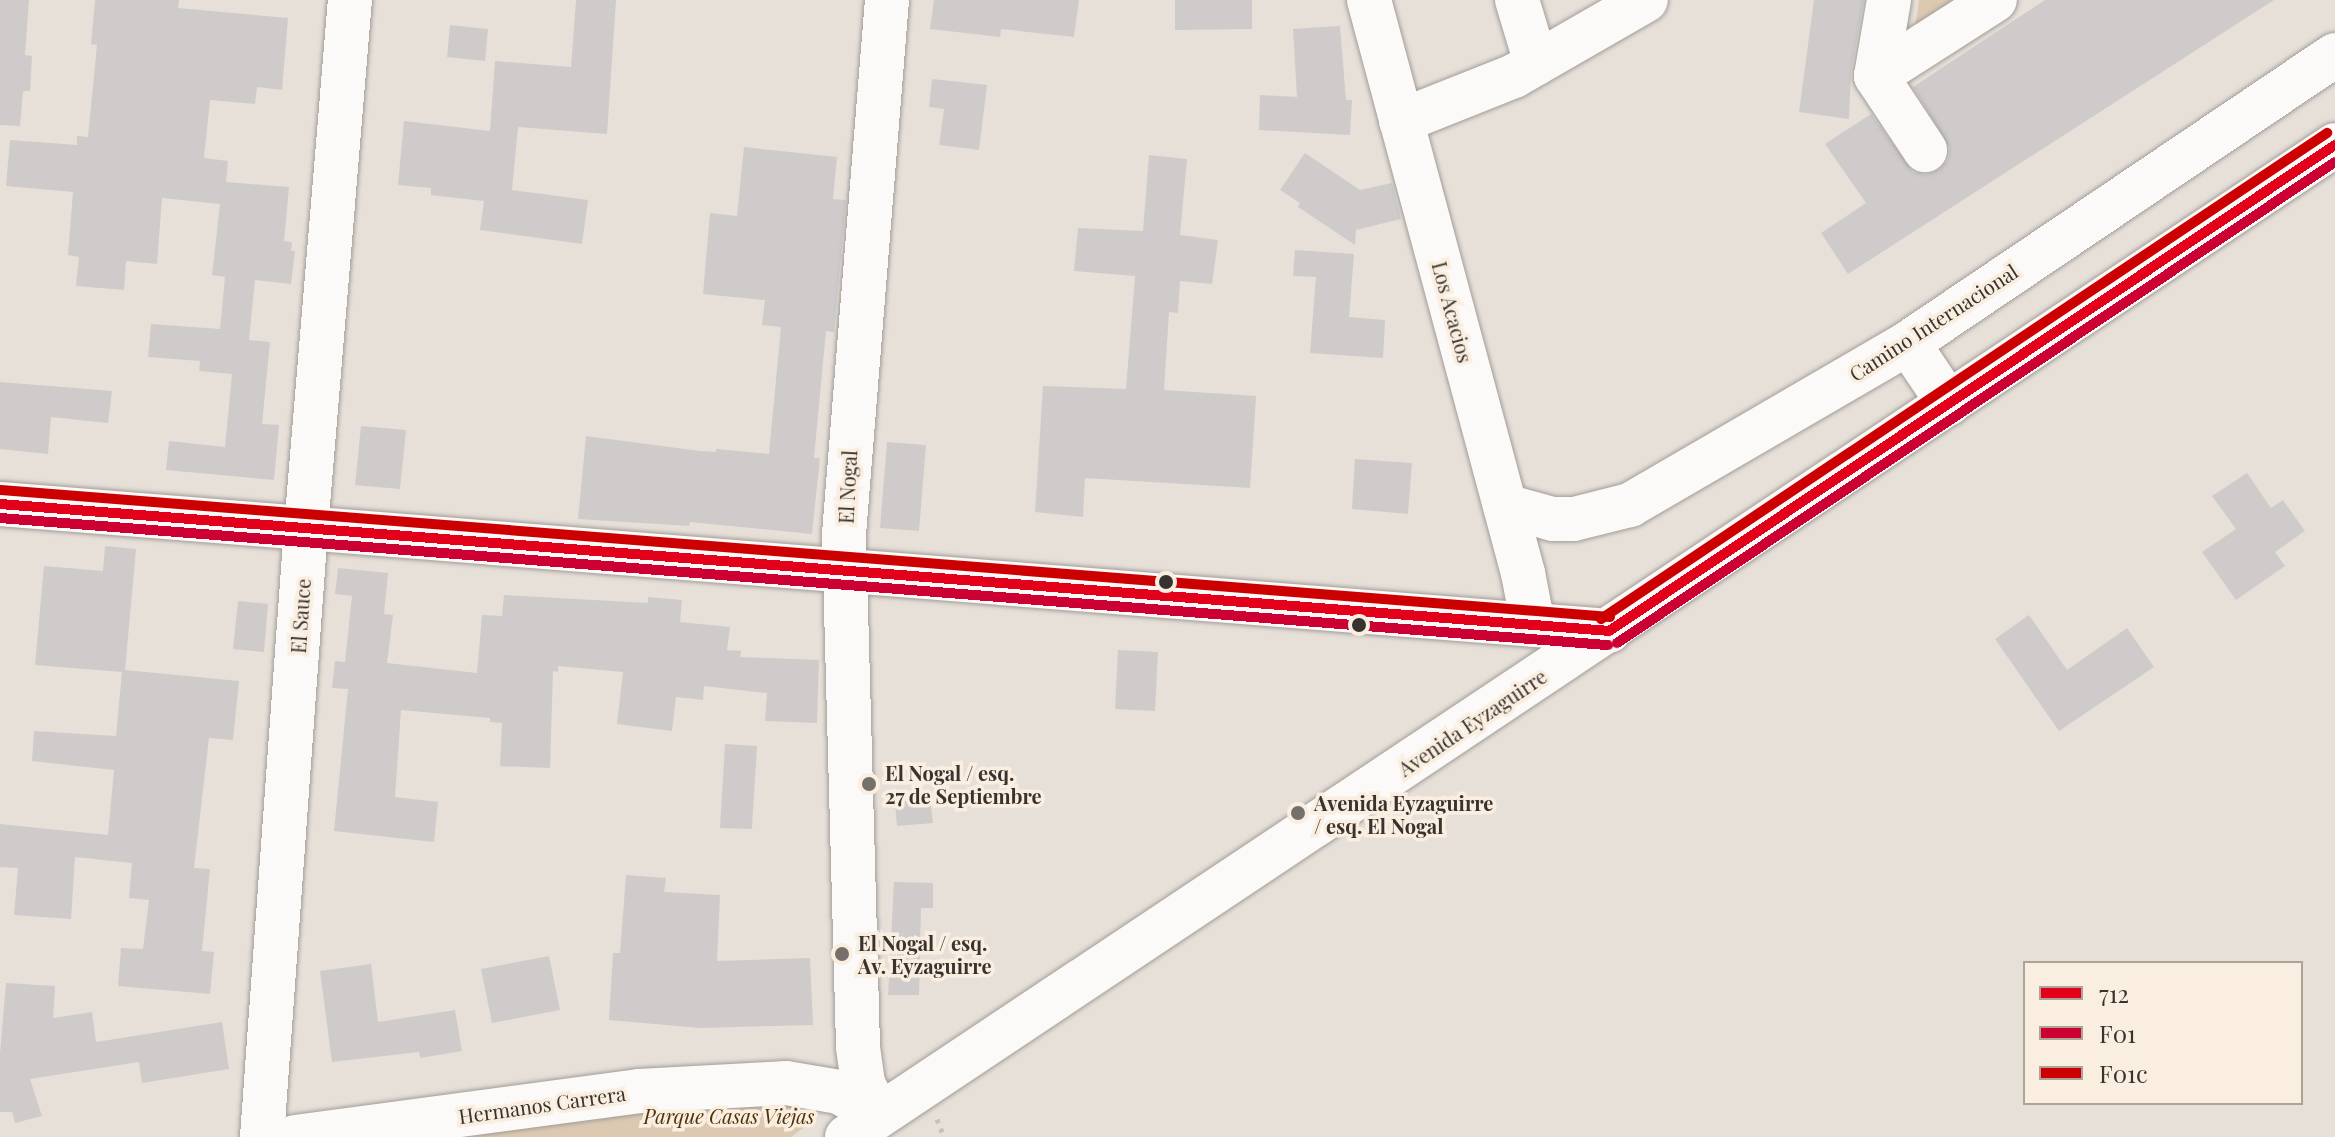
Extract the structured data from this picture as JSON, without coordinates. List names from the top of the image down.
{
  "streets": {
    "street": [
      "Los Acacios",
      "Camino Internacional",
      "El Nogal",
      "El Sauce",
      "Avenida Eyzaguirre",
      "Hermanos Carrera"
    ]
  },
  "crossings": [
    ["Los Acacios", "Camino Internacional"],
    ["El Nogal", "Avenida Eyzaguirre"],
    ["El Nogal", "Hermanos Carrera"],
    ["Avenida Eyzaguirre", "Hermanos Carrera"]
  ],
  "parks": ["Parque Casas Viejas"],
  "places": ["El Nogal / esq. 27 de Septiembre", "Avenida Eyzaguirre / esq. El Nogal", "El Nogal / esq. Av. Eyzaguirre"],
  "lines": ["transit line F01c", "transit line 712", "transit line F01"],
  "legend": ["712", "F01", "F01c"]
}
